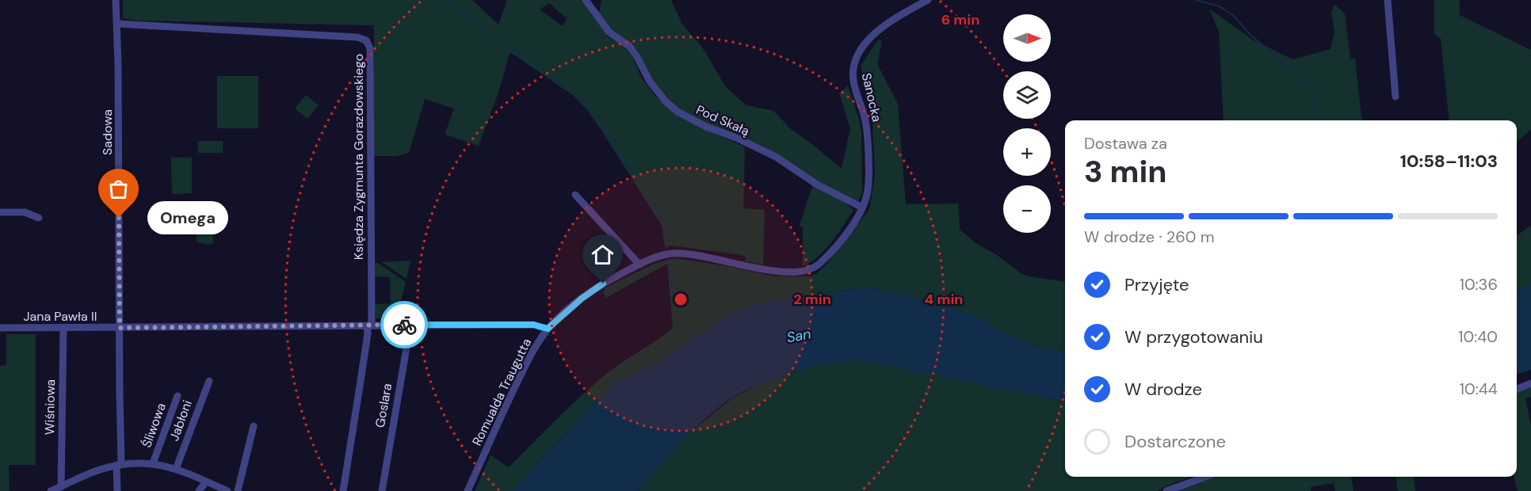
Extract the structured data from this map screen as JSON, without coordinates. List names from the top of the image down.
{
  "streets": {
    "street": [
      "Sanocka",
      "Pod Skałą",
      "Sadowa",
      "Księdza Zygmunta Gorazdowskiego",
      "Jana Pawła II",
      "Romualda Traugutta",
      "Goslara",
      "Wiśniowa",
      "Jabłoni",
      "Śliwowa"
    ]
  },
  "crossings": [
    ["Sanocka", "Pod Skałą"],
    ["Sanocka", "Romualda Traugutta"],
    ["Pod Skałą", "Romualda Traugutta"],
    ["Sadowa", "Księdza Zygmunta Gorazdowskiego"],
    ["Sadowa", "Jana Pawła II"],
    ["Księdza Zygmunta Gorazdowskiego", "Jana Pawła II"],
    ["Jana Pawła II", "Romualda Traugutta"],
    ["Jana Pawła II", "Goslara"],
    ["Jana Pawła II", "Wiśniowa"]
  ],
  "water": ["San"],
  "places": ["Omega"],
  "north": "right",
  "page": {
    "map_buttons": ["+", "−"],
    "heading": ["3 min", "Dostawa za", "10:58–11:03"],
    "bubble": "Omega",
    "bar": "W drodze · 260 m",
    "list": [
      ["Przyjęte", "10:36"],
      ["W przygotowaniu", "10:40"],
      ["W drodze", "10:44"],
      "Dostarczone"
    ]
  },
  "rings": ["6 min", "2 min", "4 min"]
}
